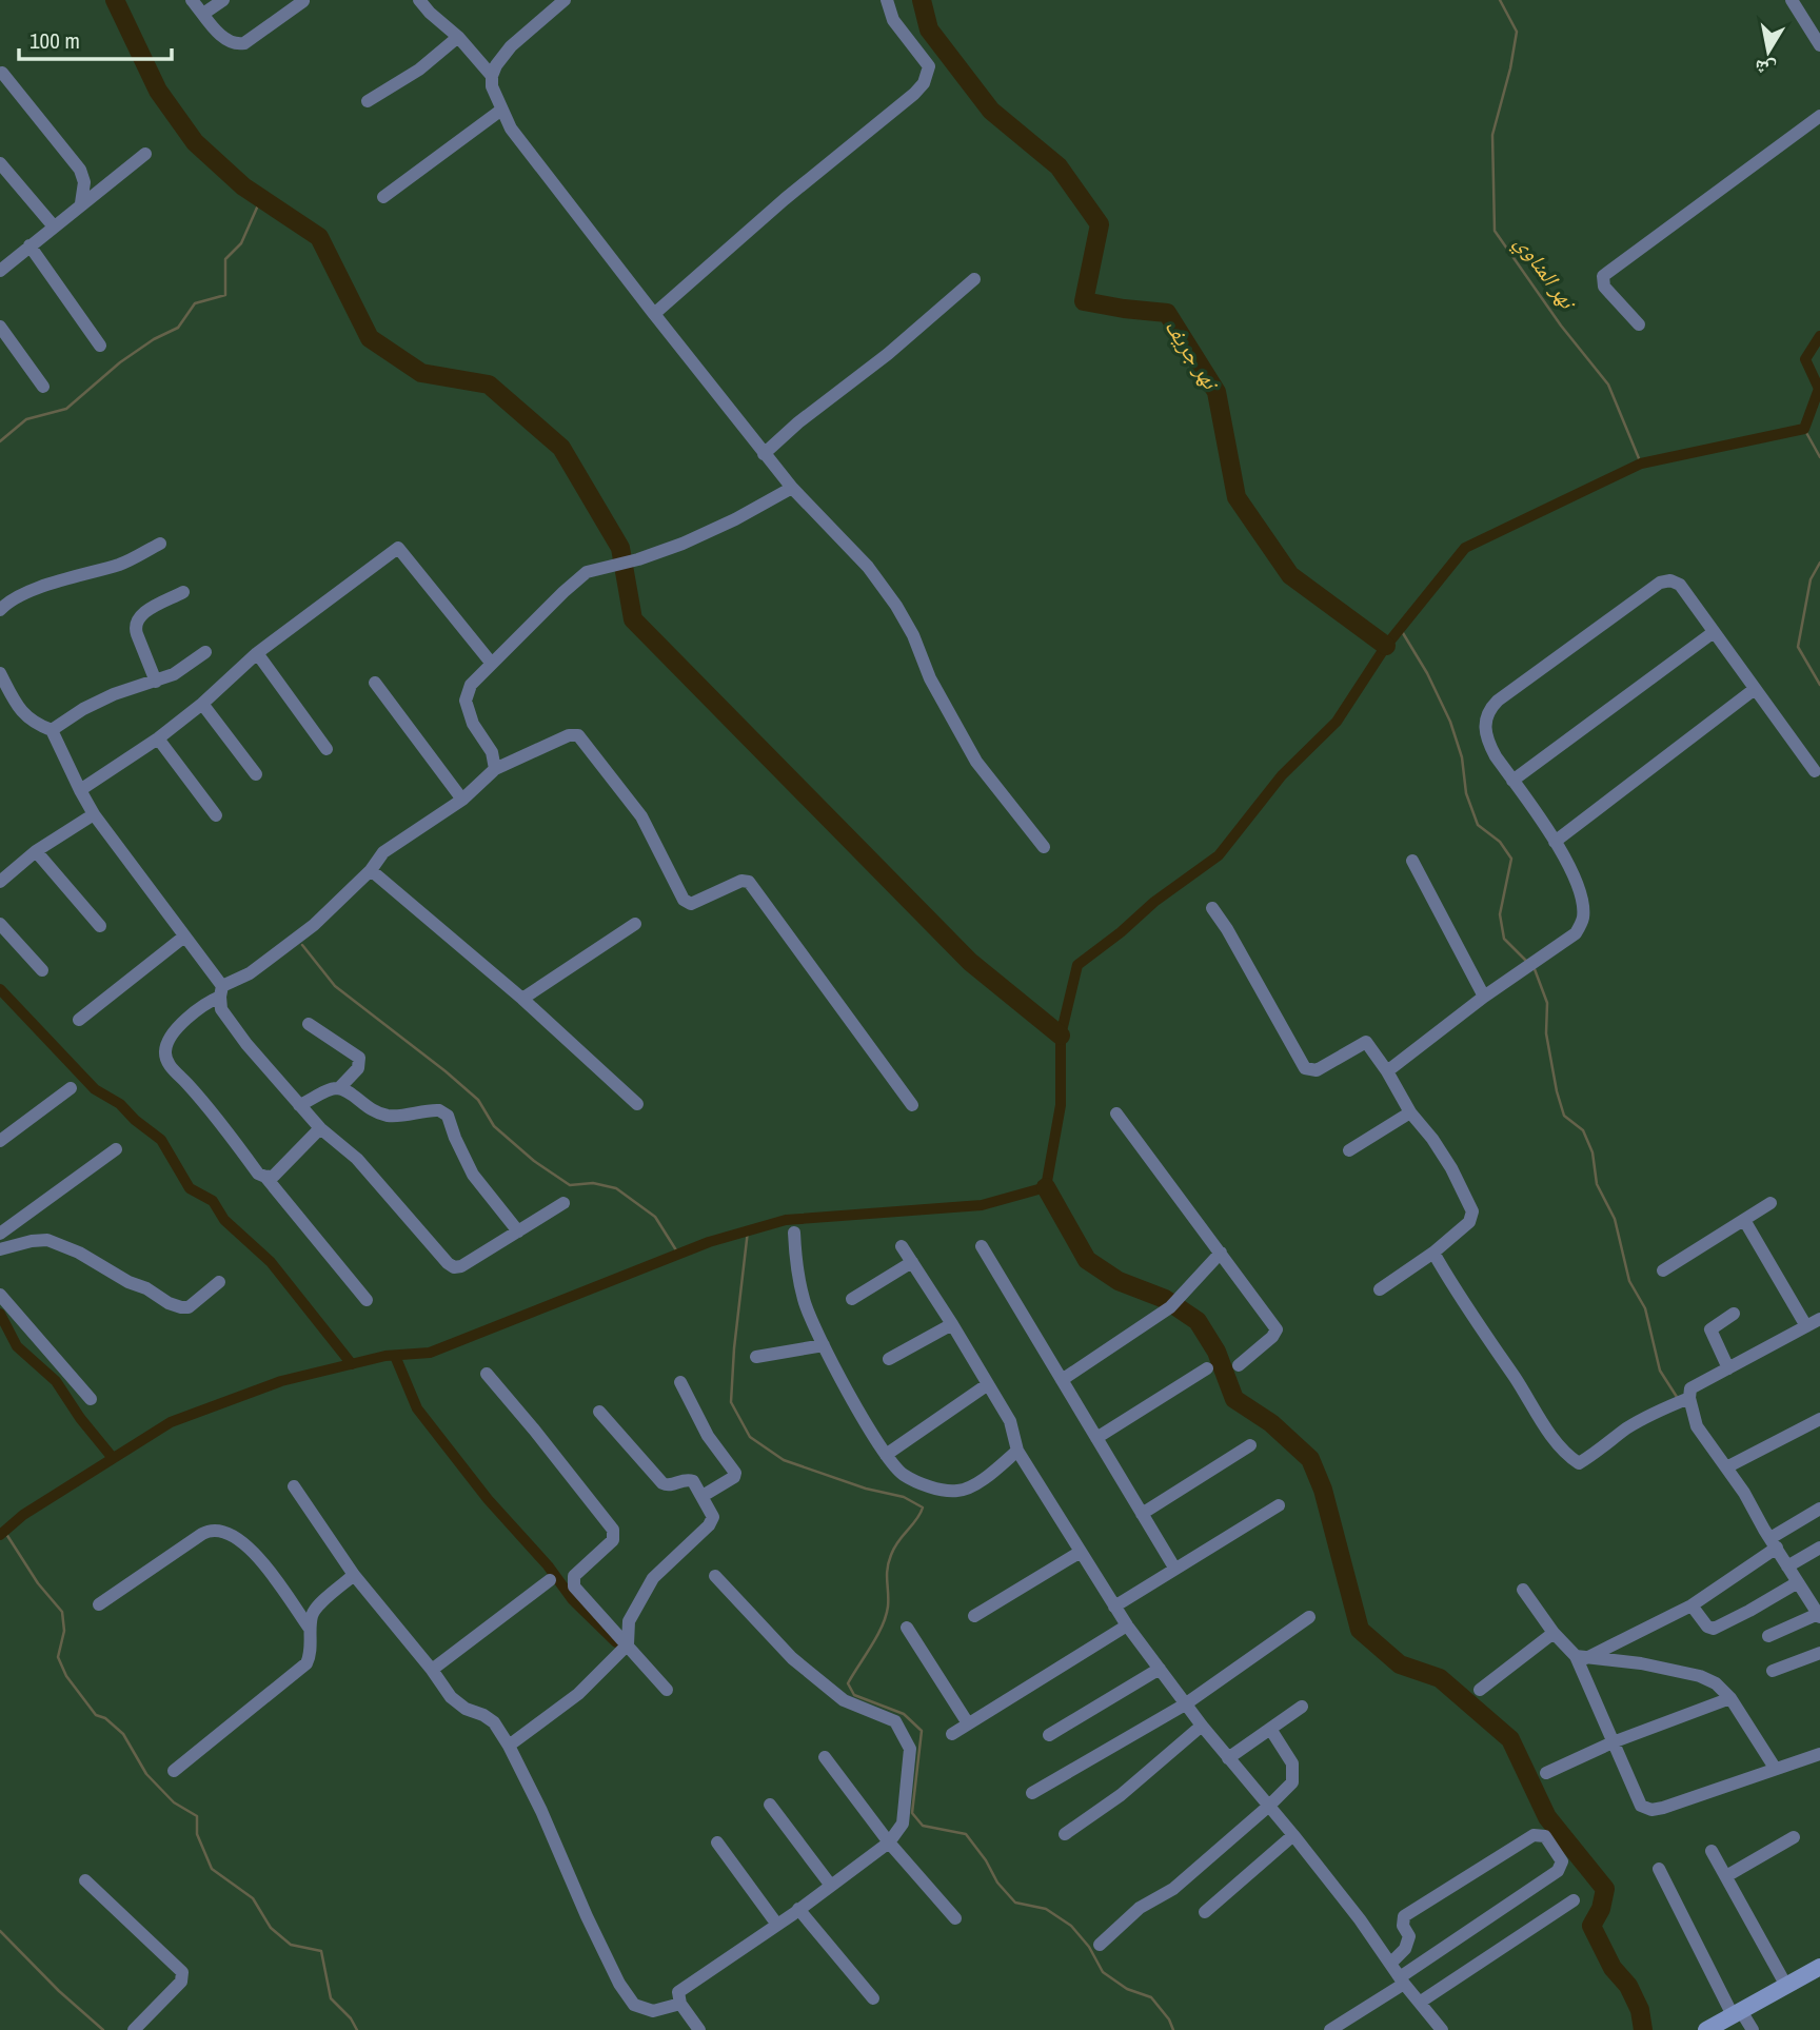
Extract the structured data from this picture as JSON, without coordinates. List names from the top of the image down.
{
  "water": ["نهر المناوي", "نهر جريف"],
  "scale_bar": "100 m",
  "north": "bottom"
}
